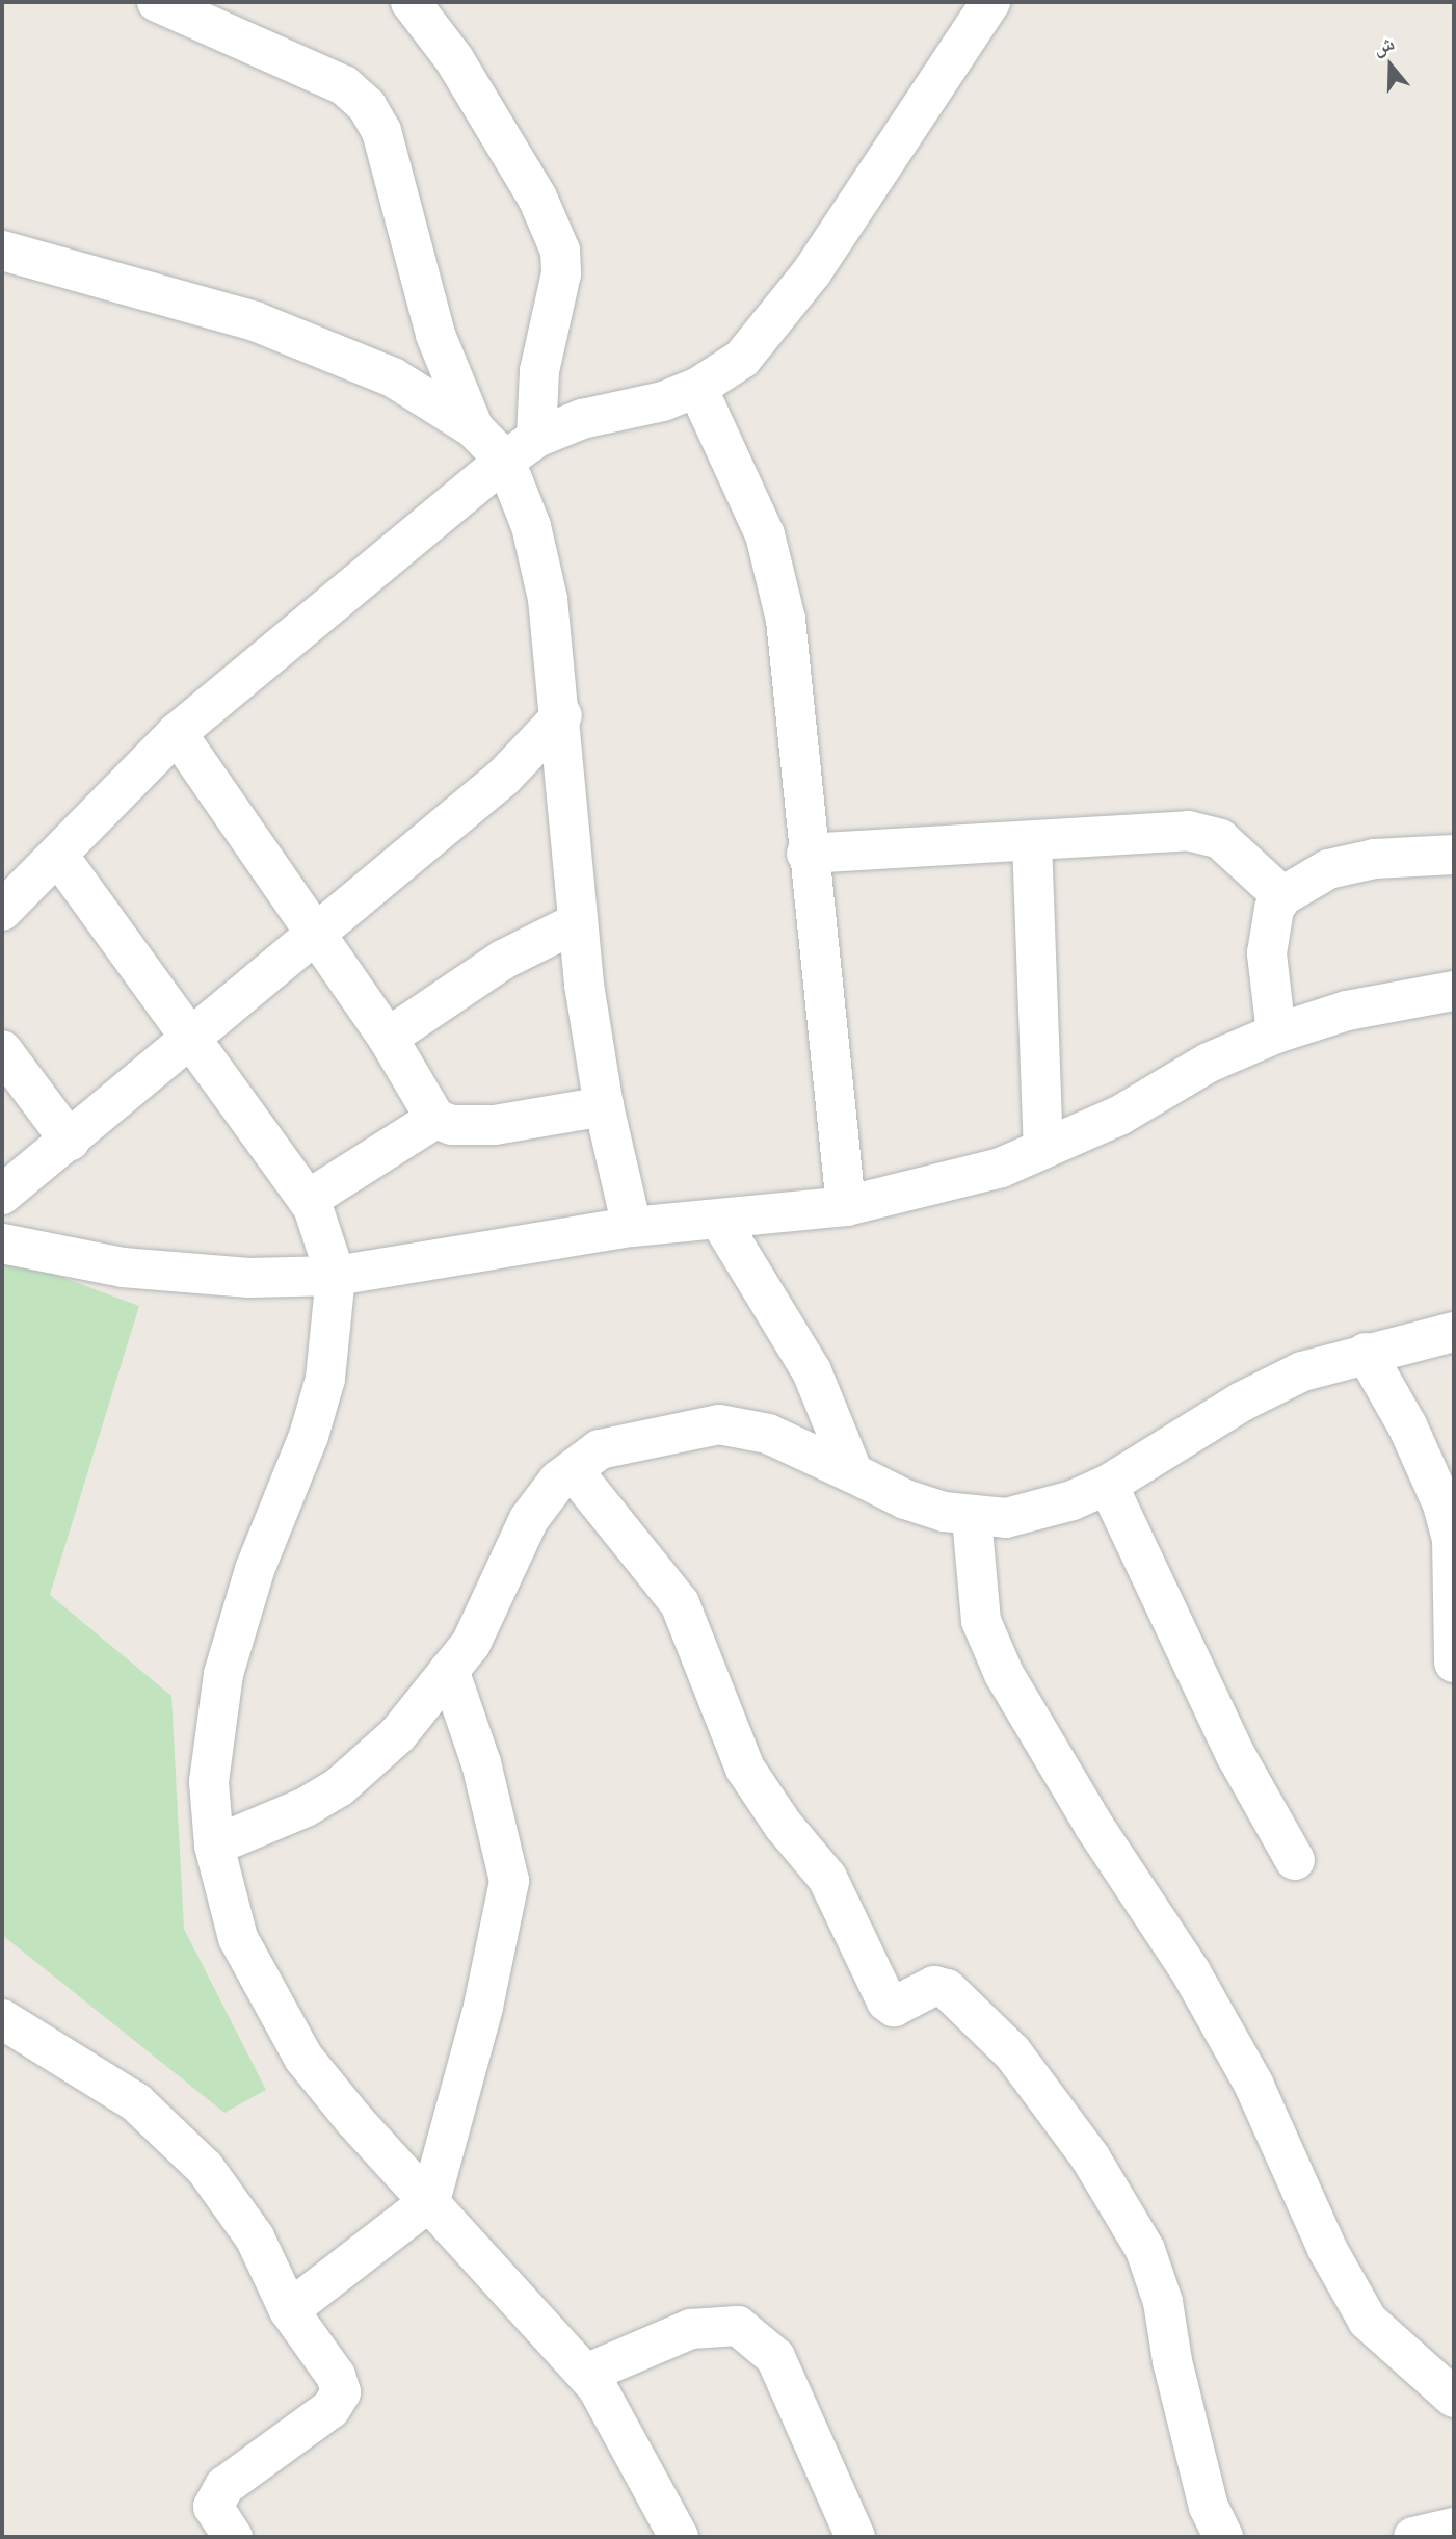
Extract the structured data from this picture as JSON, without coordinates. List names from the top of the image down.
{
  "north": "top"
}
